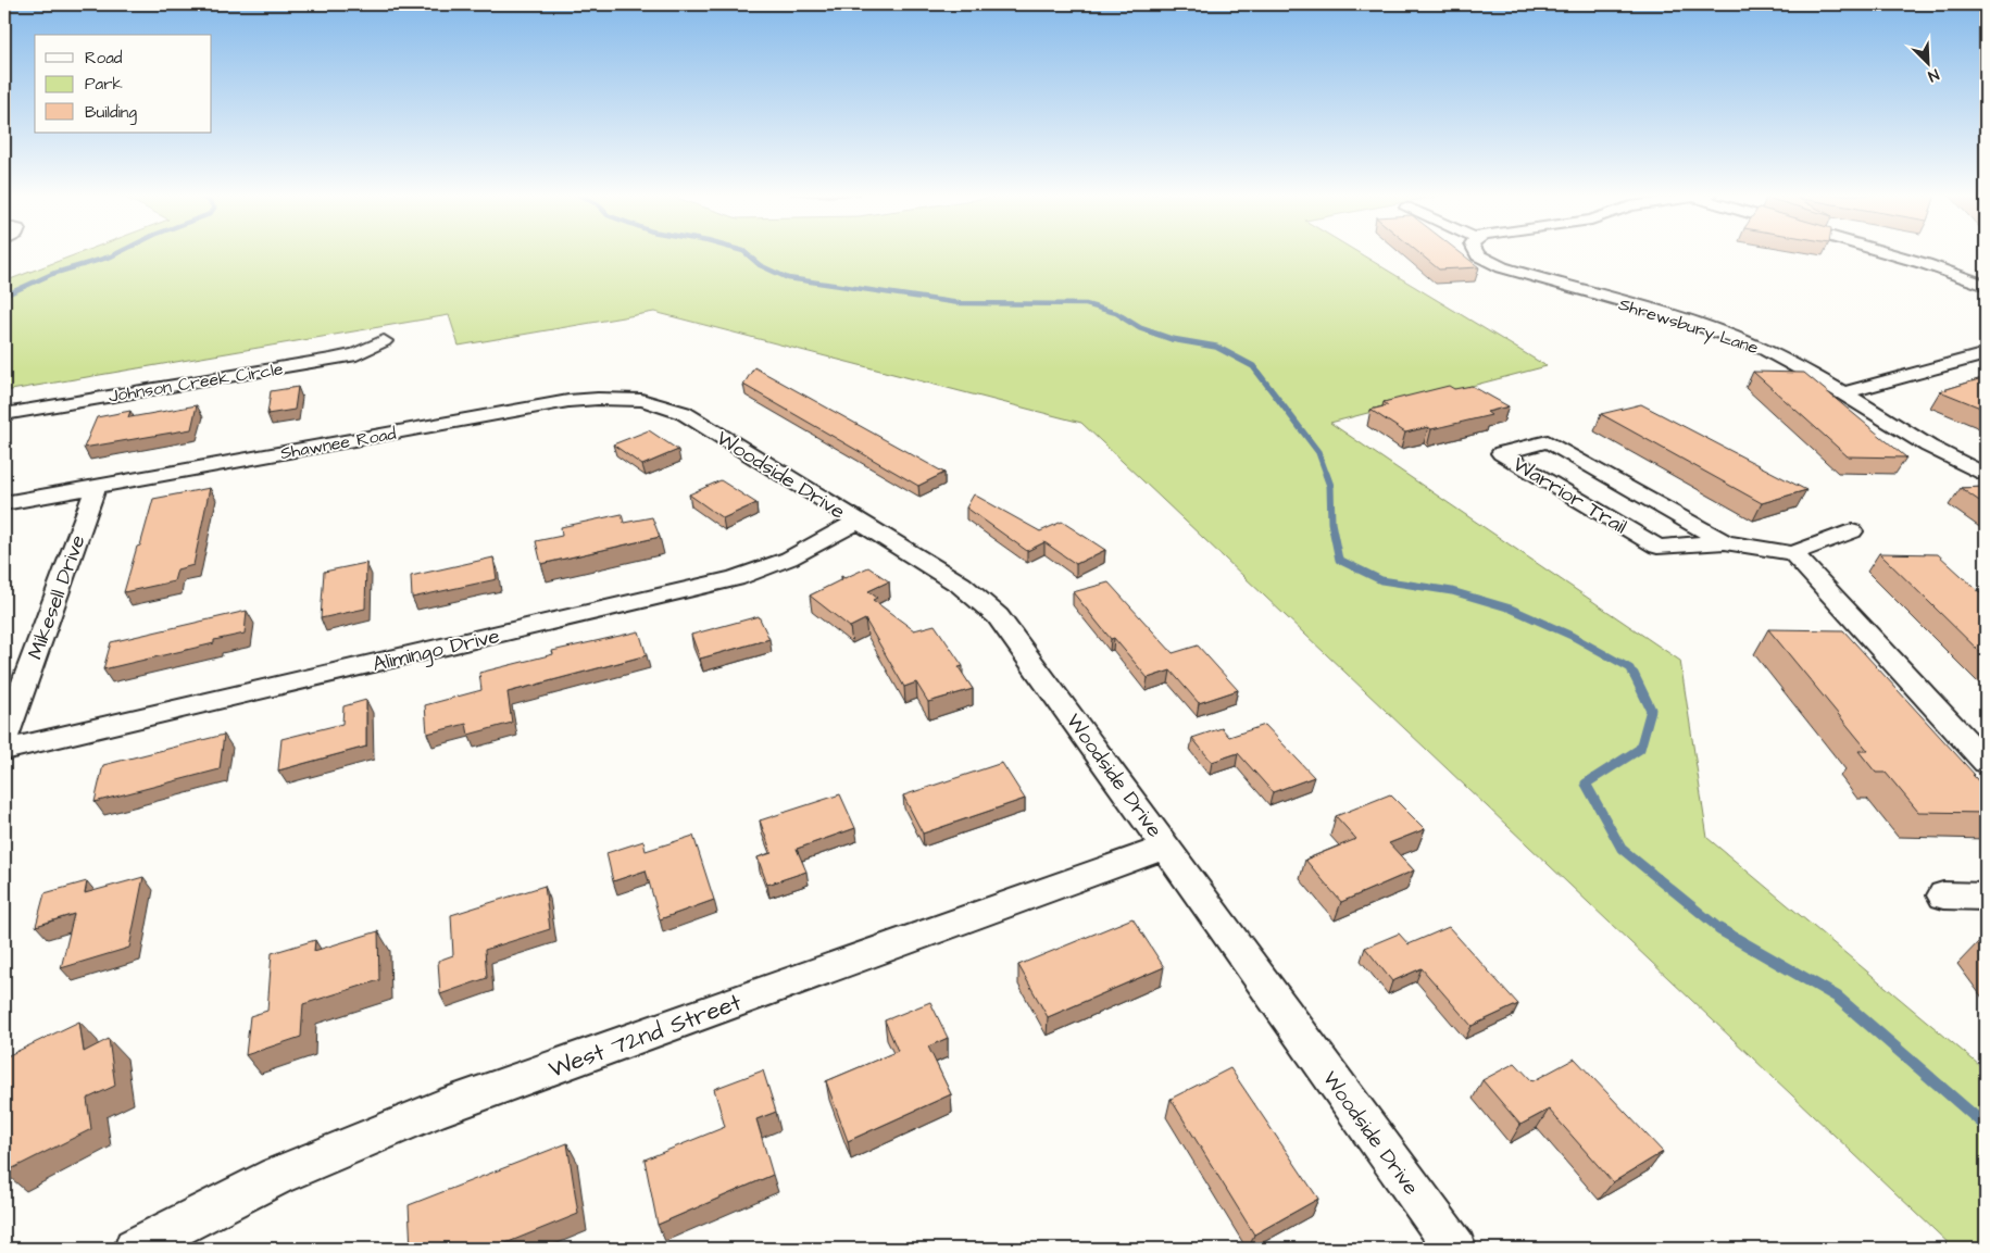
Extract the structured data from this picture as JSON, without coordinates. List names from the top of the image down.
{
  "streets": {
    "street": [
      "Shrewsbury Lane",
      "Johnson Creek Circle",
      "Shawnee Road",
      "Woodside Drive",
      "Warrior Trail",
      "Mikesell Drive",
      "Alimingo Drive",
      "West 72nd Street"
    ]
  },
  "crossings": [
    ["Shawnee Road", "Woodside Drive"],
    ["Shawnee Road", "Mikesell Drive"],
    ["Woodside Drive", "Alimingo Drive"],
    ["Woodside Drive", "West 72nd Street"]
  ],
  "legend": ["Road", "Park", "Building"],
  "north": "bottom right"
}
